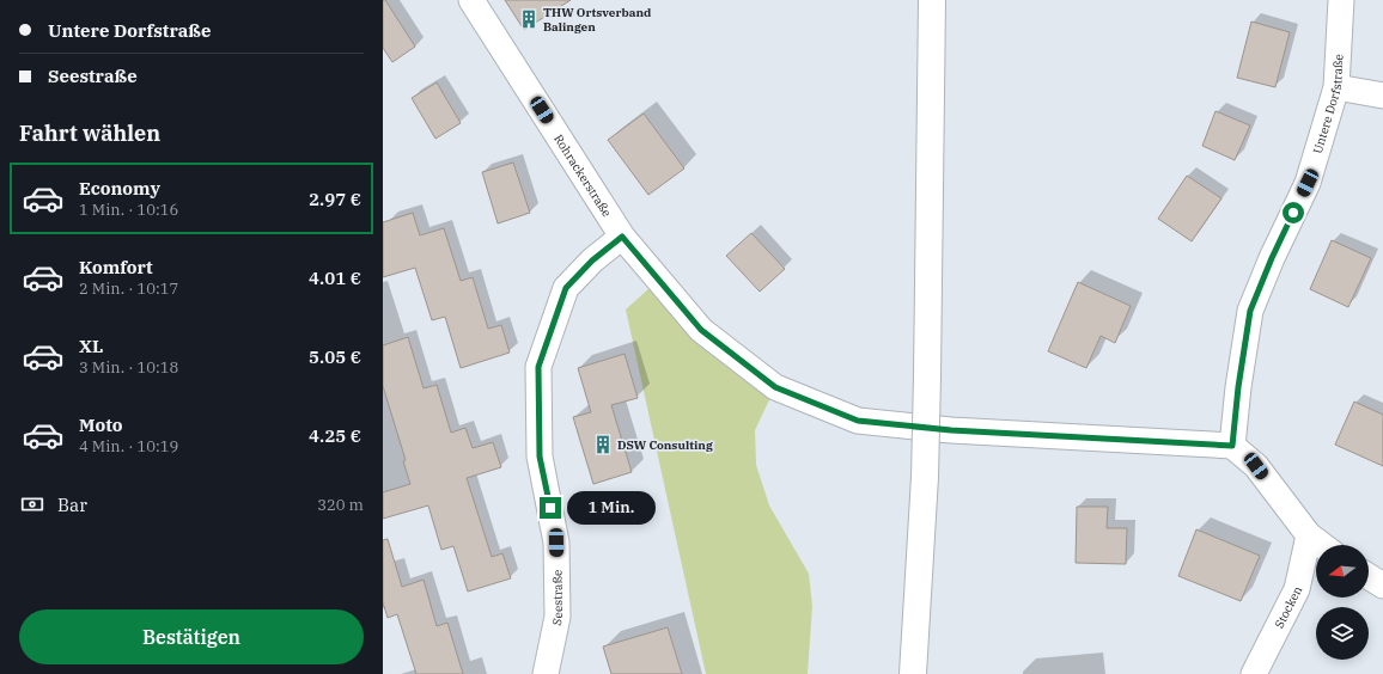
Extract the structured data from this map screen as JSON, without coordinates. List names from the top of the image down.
{
  "streets": {
    "street": [
      "Untere Dorfstraße",
      "Rohrackerstraße",
      "Seestraße",
      "Stocken"
    ]
  },
  "crossings": [
    ["Untere Dorfstraße", "Rohrackerstraße"],
    ["Rohrackerstraße", "Seestraße"]
  ],
  "places": {
    "building": ["THW Ortsverband Balingen", "DSW Consulting"]
  },
  "north": "left",
  "page": {
    "banner": ["Untere Dorfstraße", "Seestraße"],
    "heading": "Fahrt wählen",
    "list": [
      {
        "name": "Economy",
        "note": "1 Min. · 10:16",
        "value": "2.97 €"
      },
      {
        "name": "Komfort",
        "note": "2 Min. · 10:17",
        "value": "4.01 €"
      },
      {
        "name": "XL",
        "note": "3 Min. · 10:18",
        "value": "5.05 €"
      },
      {
        "name": "Moto",
        "note": "4 Min. · 10:19",
        "value": "4.25 €"
      }
    ],
    "pay": ["Bar", "320 m"],
    "bubble": "1 Min.",
    "buttons": "Bestätigen"
  }
}
